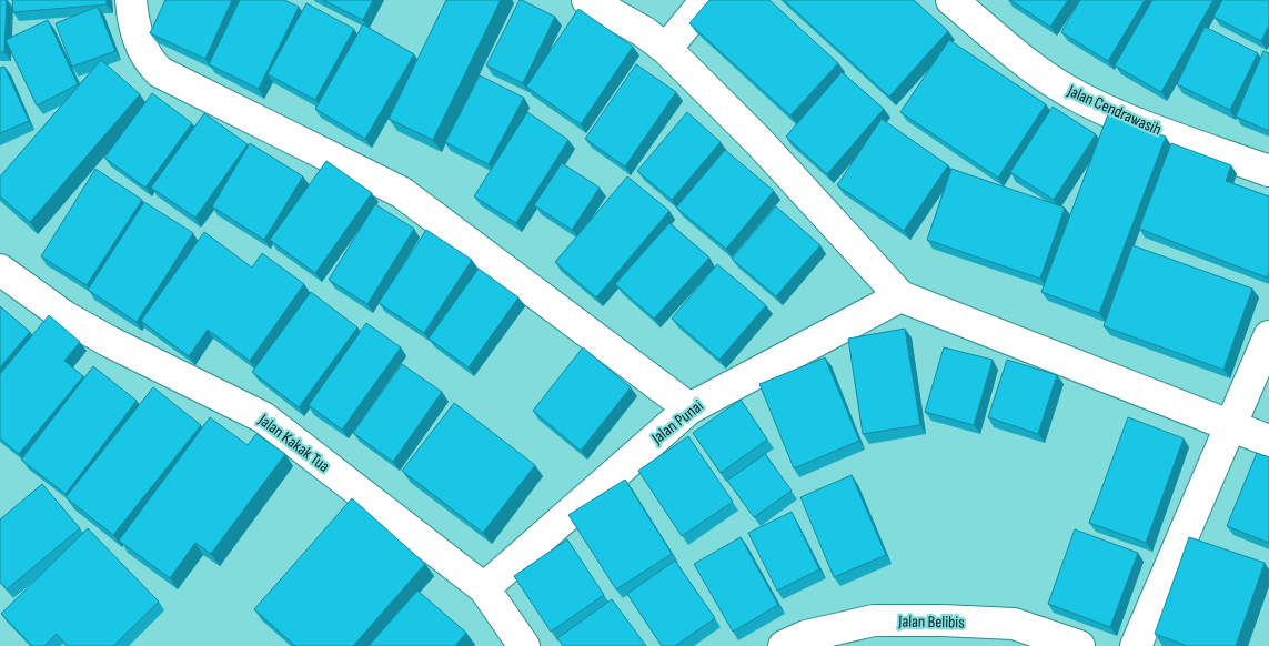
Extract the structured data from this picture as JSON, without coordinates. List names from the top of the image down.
{
  "streets": {
    "street": [
      "Jalan Cendrawasih",
      "Jalan Punai",
      "Jalan Kakak Tua",
      "Jalan Belibis"
    ]
  },
  "crossings": [
    ["Jalan Punai", "Jalan Kakak Tua"]
  ]
}
